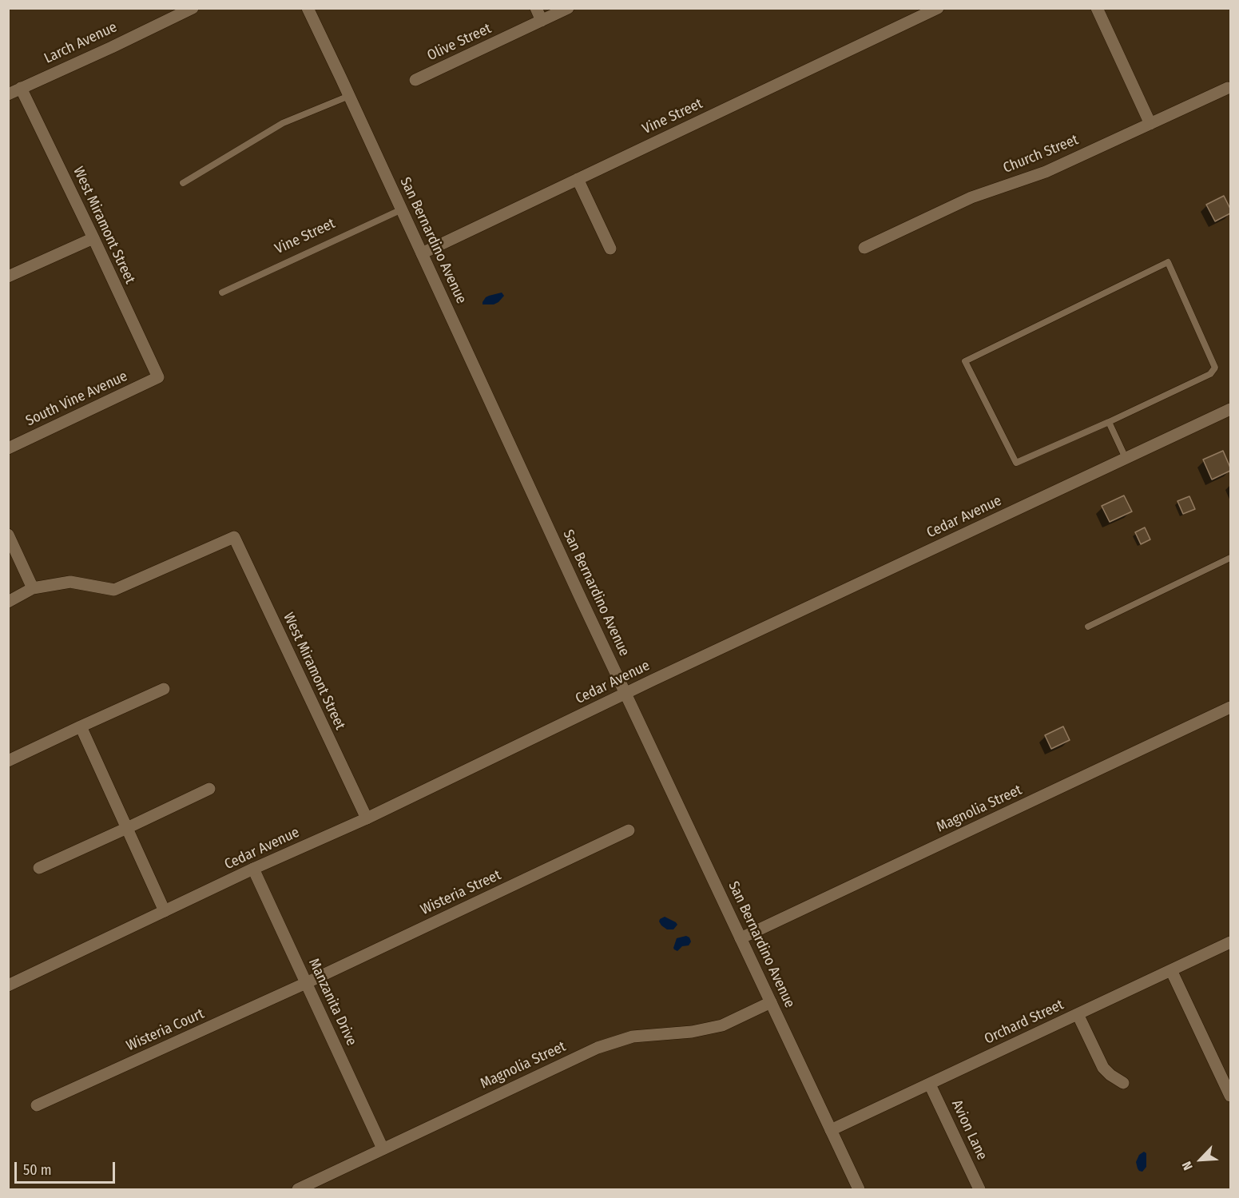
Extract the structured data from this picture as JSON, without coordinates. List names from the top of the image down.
{
  "streets": {
    "street": [
      "Olive Street",
      "Larch Avenue",
      "Vine Street",
      "Church Street",
      "West Miramont Street",
      "San Bernardino Avenue",
      "South Vine Avenue",
      "Cedar Avenue",
      "Magnolia Street",
      "Wisteria Street",
      "Manzanita Drive",
      "Orchard Street",
      "Wisteria Court",
      "Avion Lane"
    ]
  },
  "crossings": [
    ["Larch Avenue", "West Miramont Street"],
    ["Vine Street", "San Bernardino Avenue"],
    ["West Miramont Street", "South Vine Avenue"],
    ["West Miramont Street", "Cedar Avenue"],
    ["San Bernardino Avenue", "Cedar Avenue"],
    ["San Bernardino Avenue", "Magnolia Street"],
    ["San Bernardino Avenue", "Orchard Street"],
    ["Cedar Avenue", "Manzanita Drive"],
    ["Magnolia Street", "Manzanita Drive"],
    ["Wisteria Street", "Manzanita Drive"],
    ["Wisteria Street", "Wisteria Court"],
    ["Manzanita Drive", "Wisteria Court"],
    ["Orchard Street", "Avion Lane"]
  ],
  "scale_bar": "50 m",
  "north": "bottom left"
}
